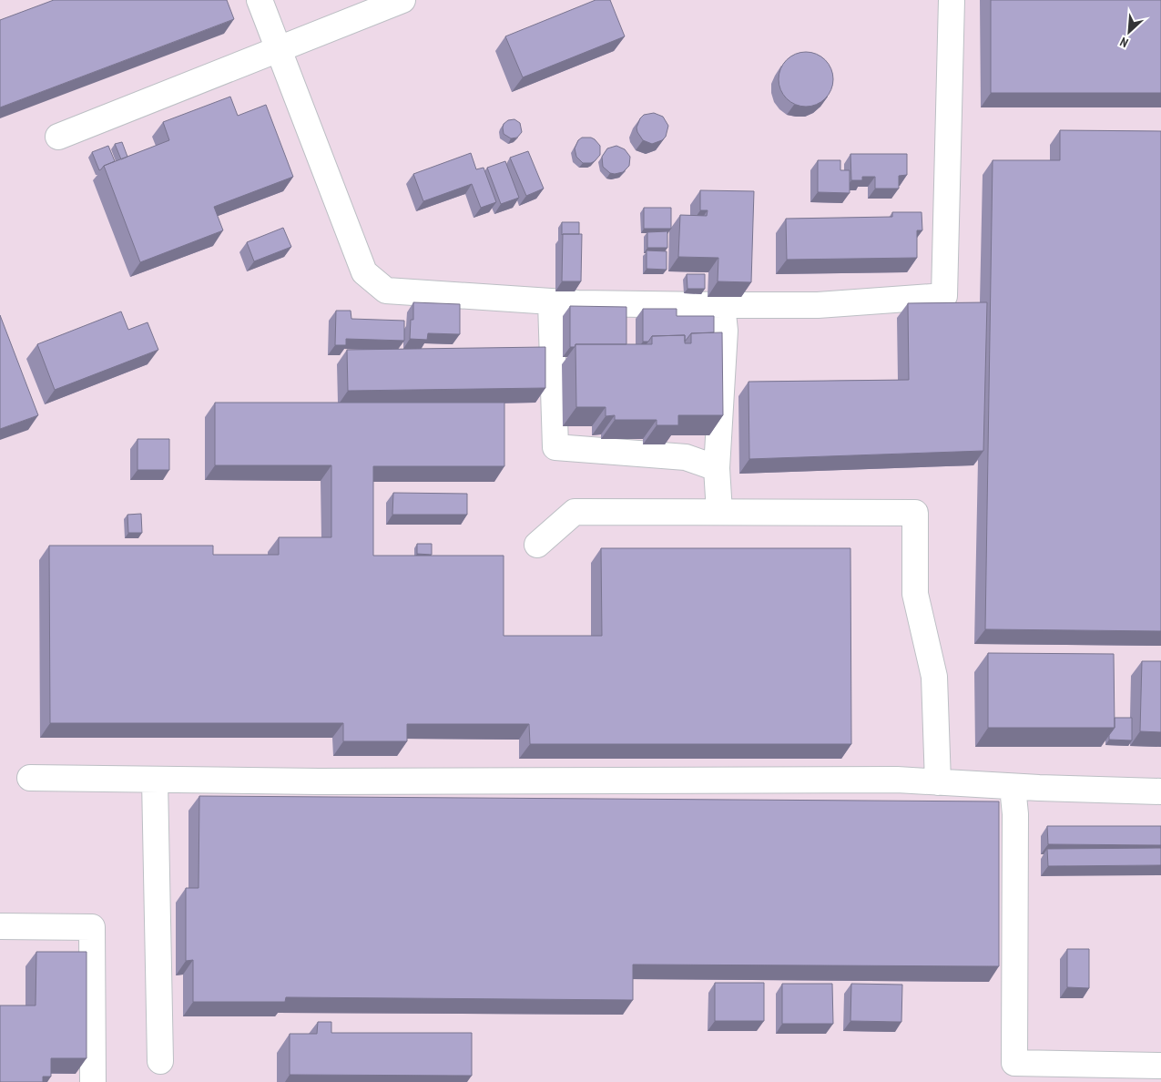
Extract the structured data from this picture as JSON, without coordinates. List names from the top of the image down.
{
  "north": "bottom left"
}
